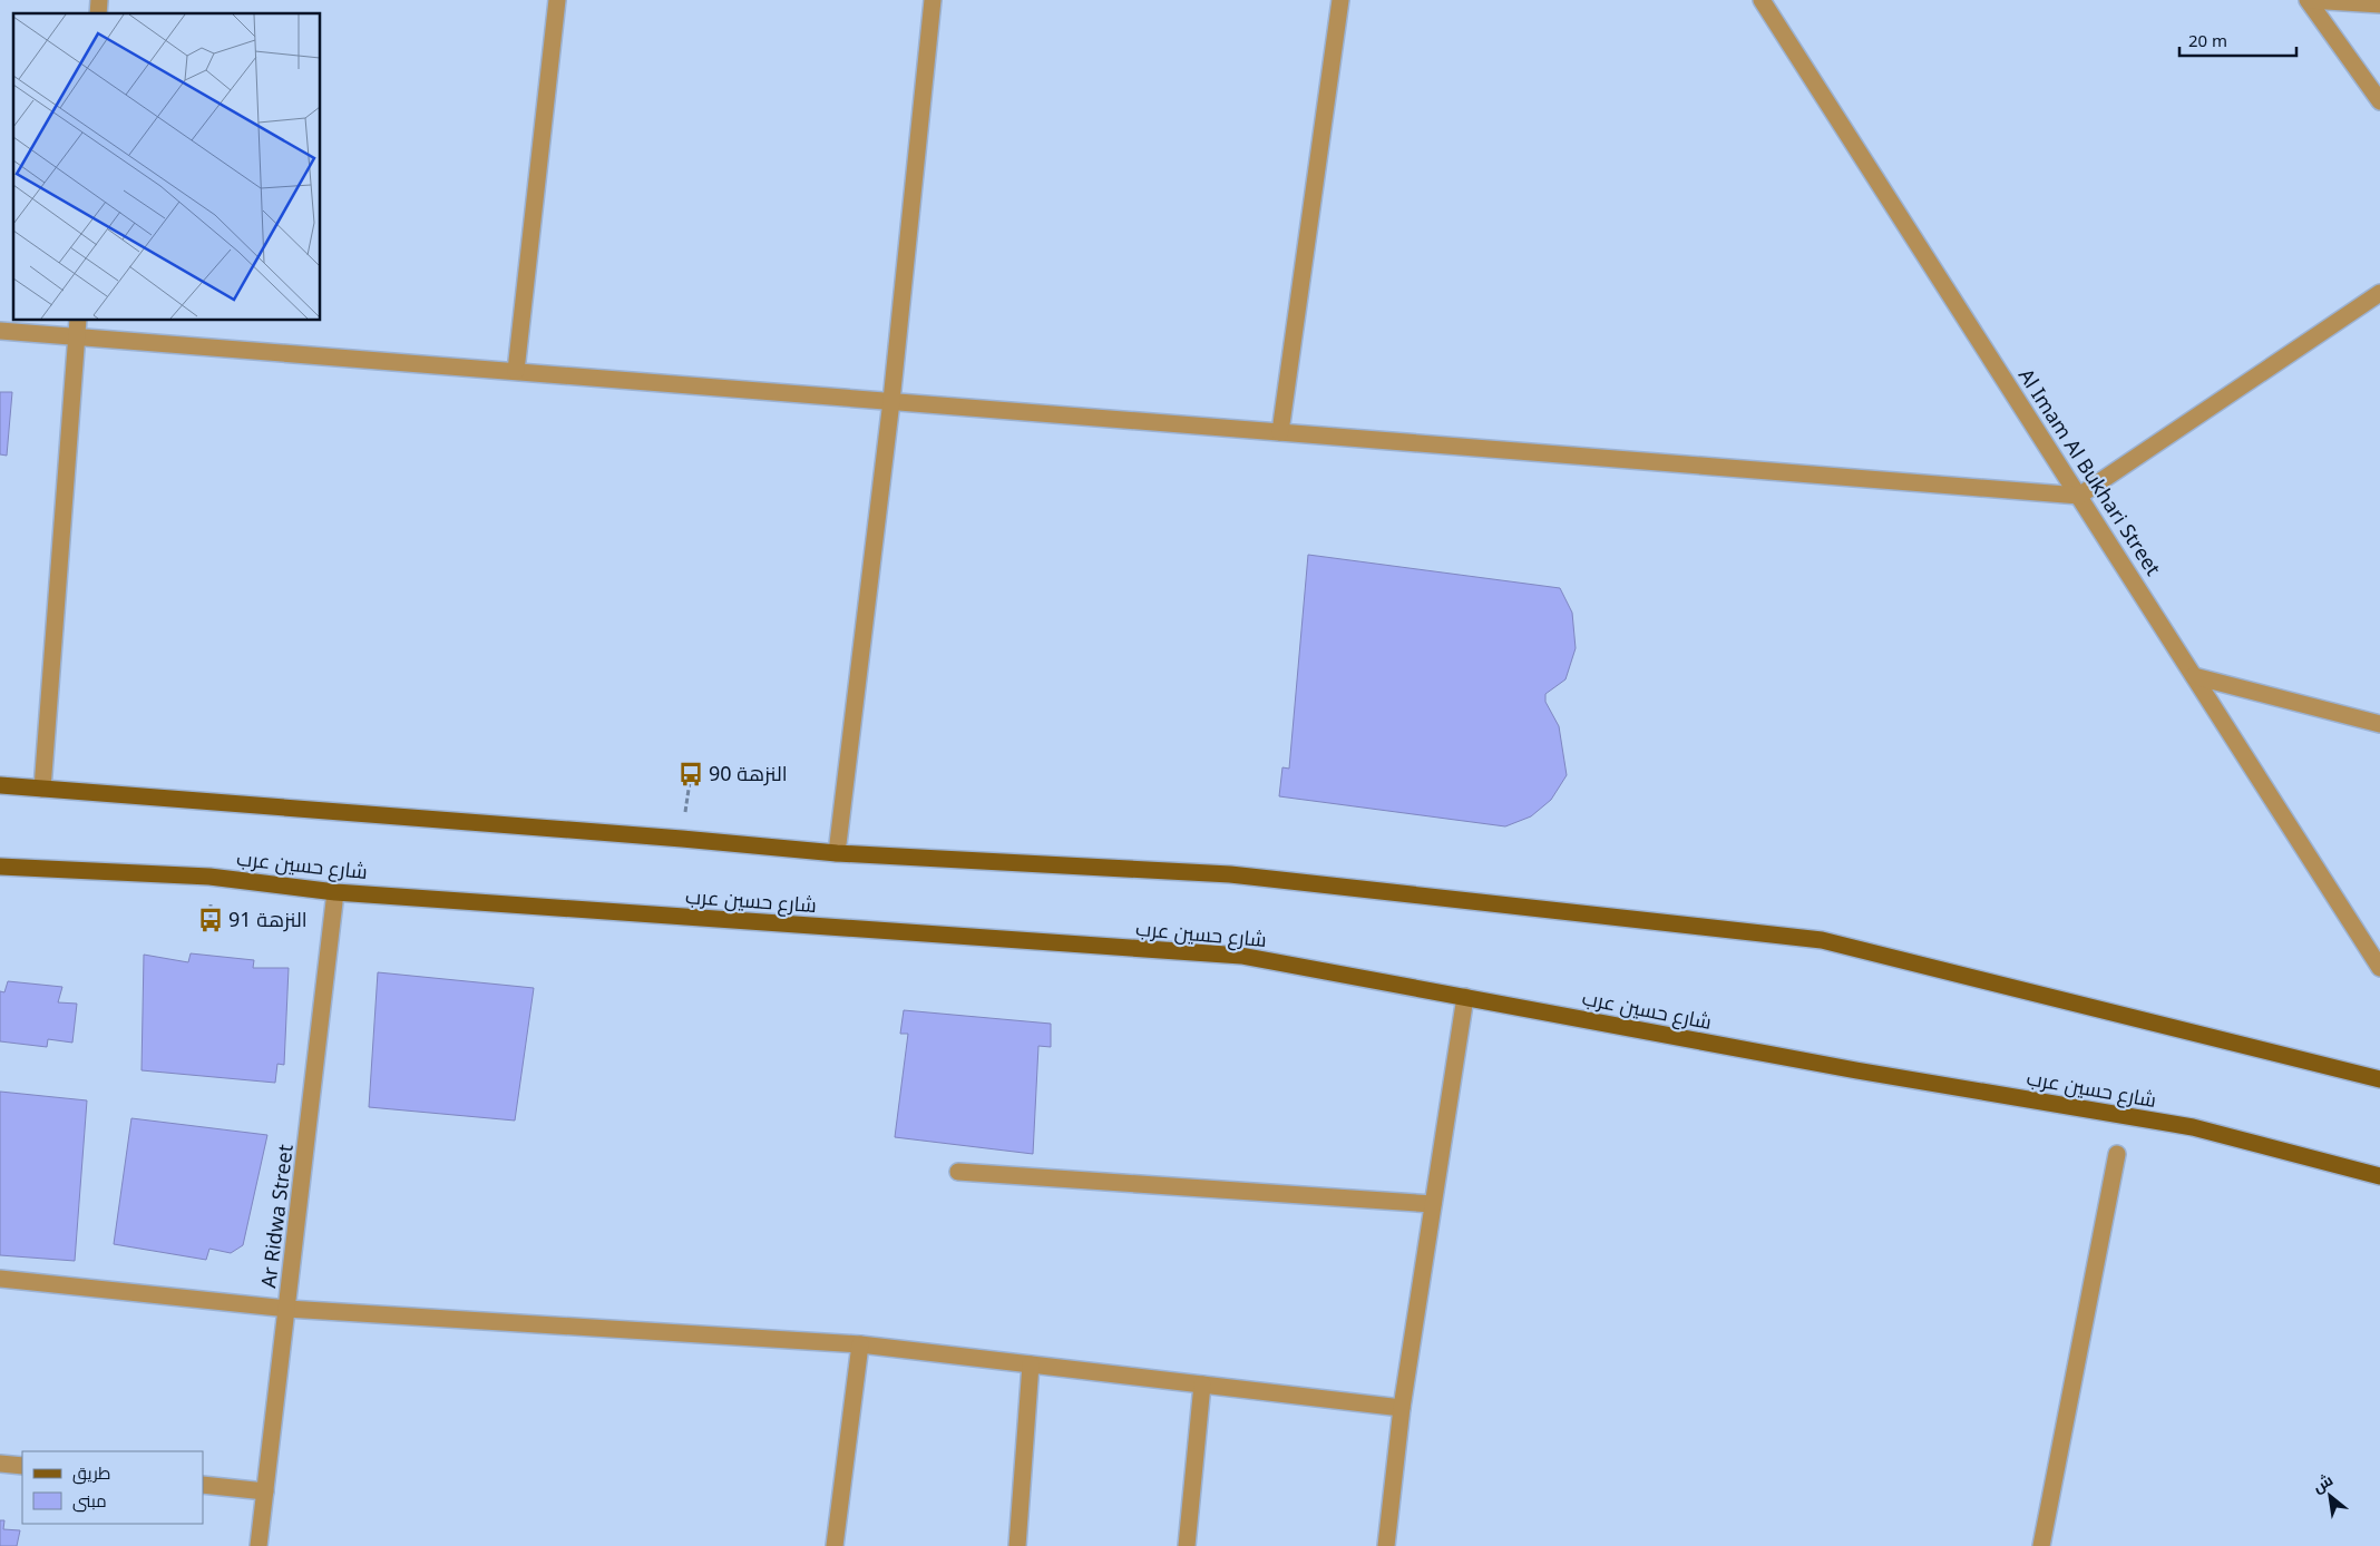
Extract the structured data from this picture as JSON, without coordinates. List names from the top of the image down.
{
  "streets": {
    "main road": ["شارع حسين عرب"],
    "street": ["Al Imam Al Bukhari Street", "Ar Ridwa Street"]
  },
  "crossings": [
    ["شارع حسين عرب", "Ar Ridwa Street"]
  ],
  "places": {
    "bus stop": ["النزهة 90", "النزهة 91"]
  },
  "legend": ["طريق", "مبنى"],
  "scale_bar": "20 m",
  "north": "top left"
}
